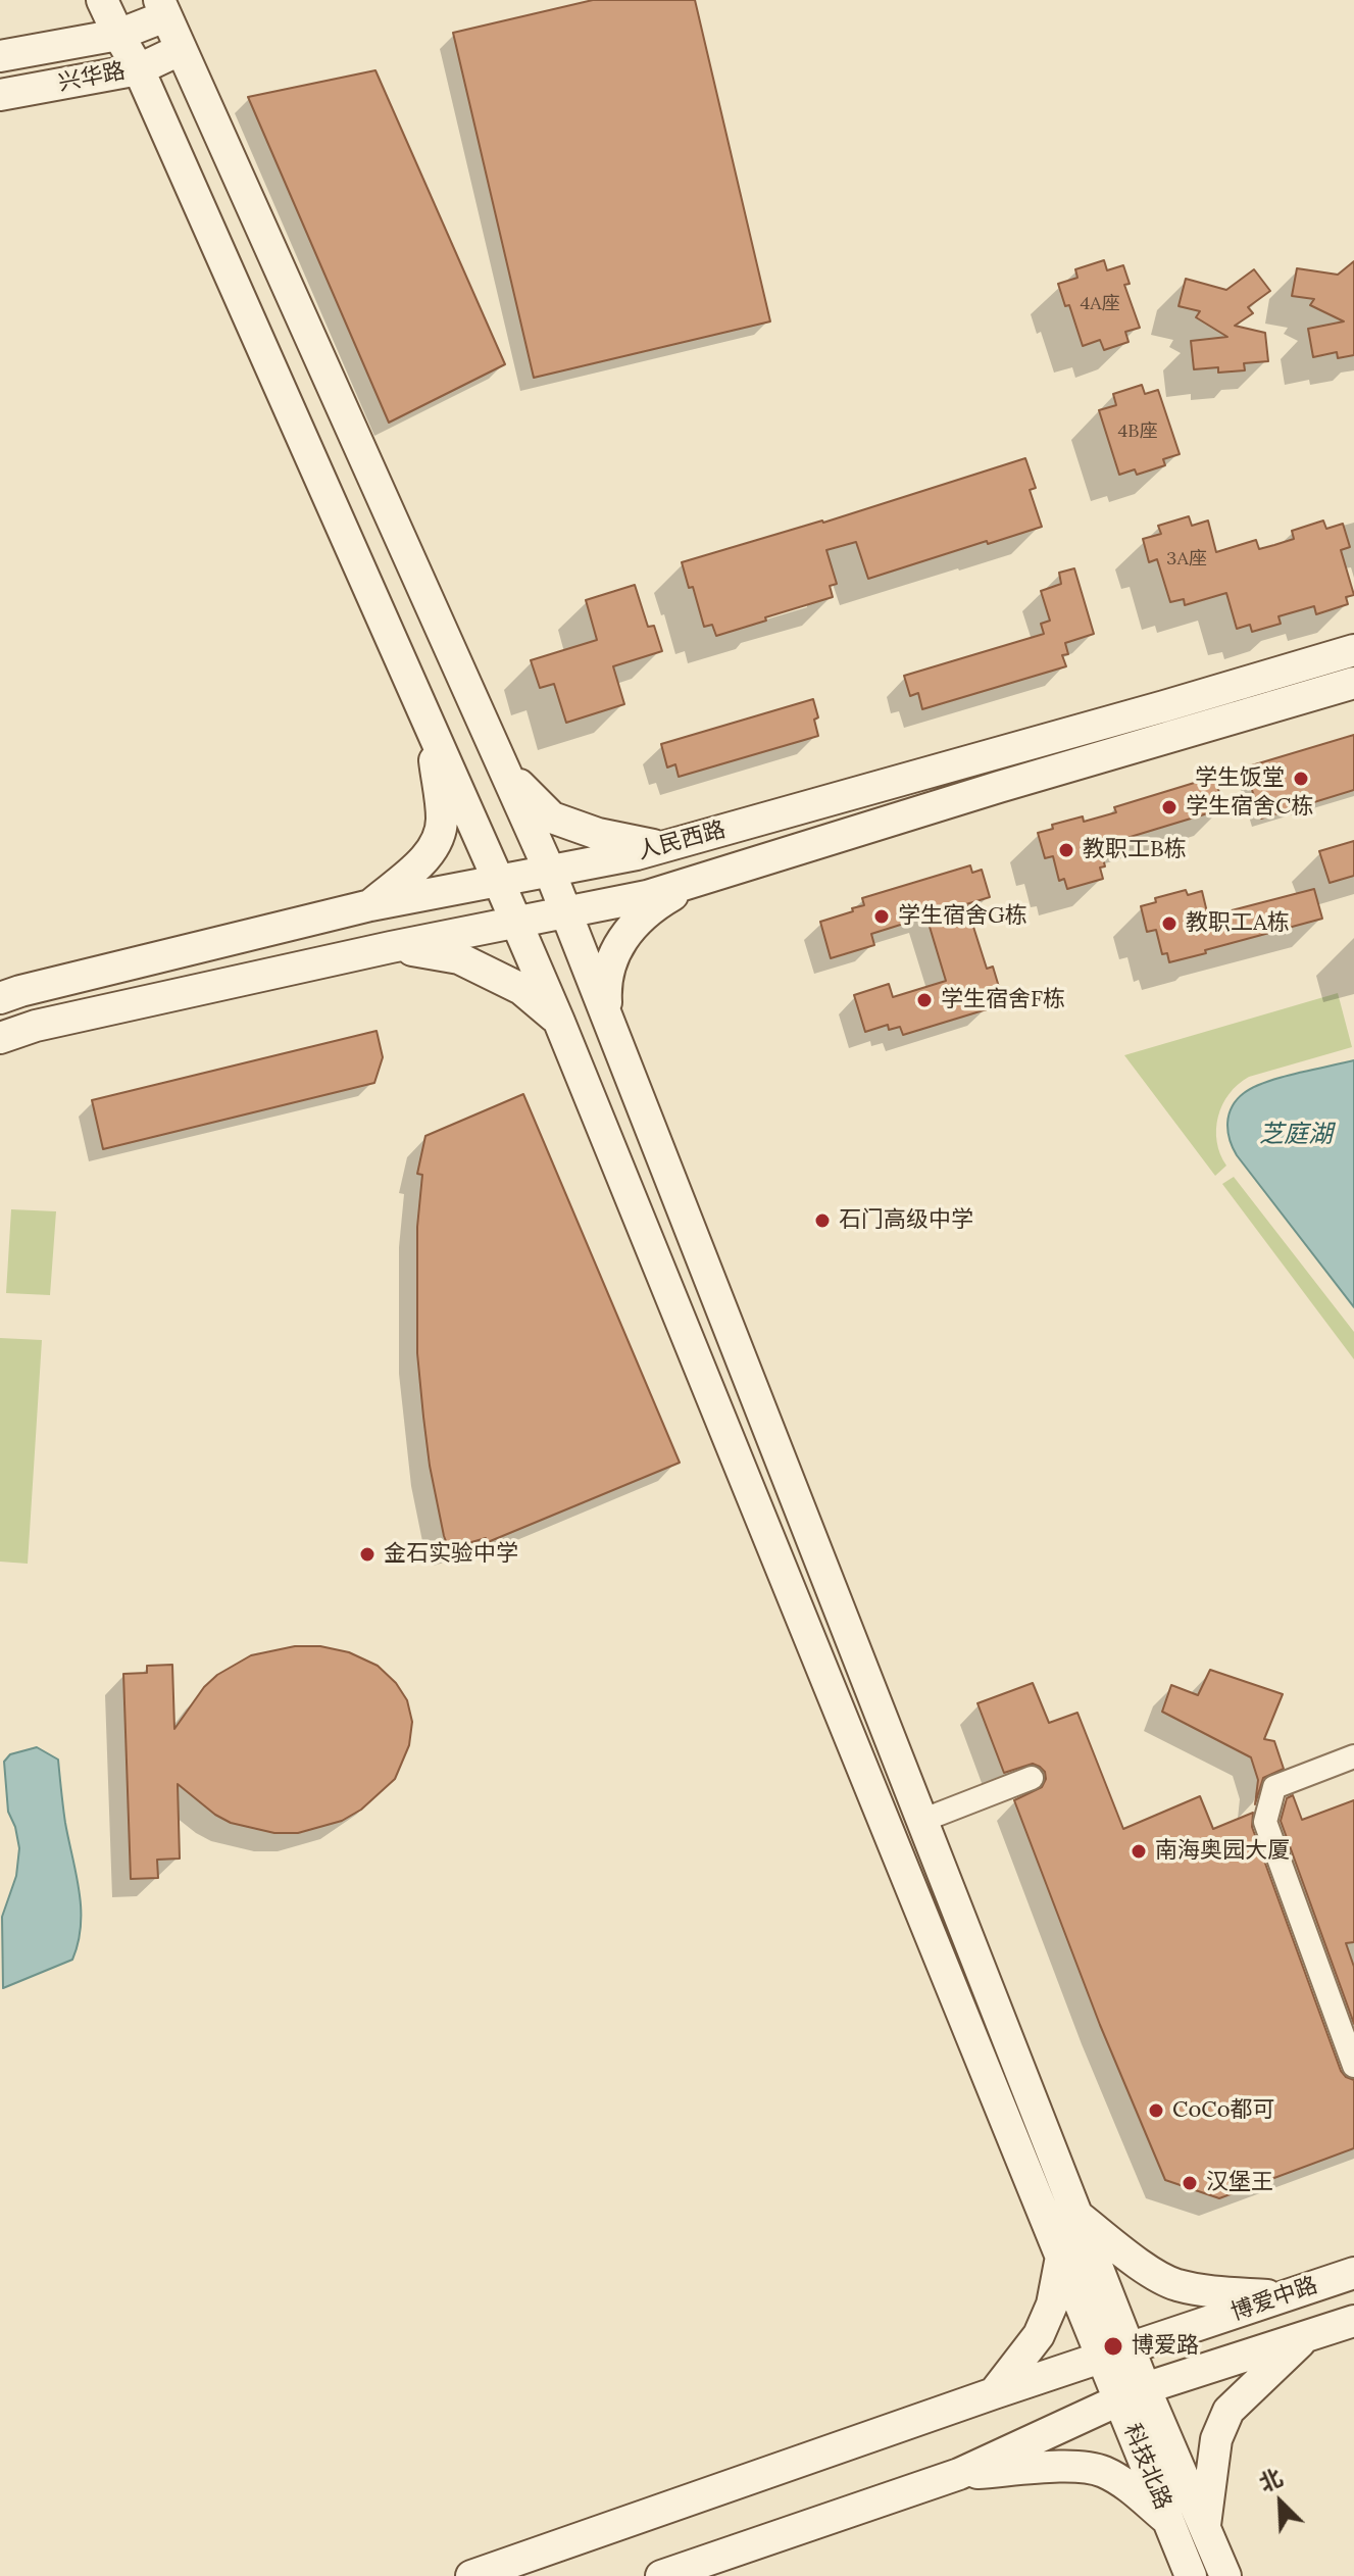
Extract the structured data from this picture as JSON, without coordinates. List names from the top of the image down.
{
  "streets": {
    "main road": [
      "兴华路",
      "人民西路",
      "博爱中路",
      "科技北路"
    ]
  },
  "crossings": [
    ["博爱中路", "科技北路"]
  ],
  "water": ["芝庭湖"],
  "places": [
    "学生饭堂",
    "学生宿舍C栋",
    "教职工B栋",
    "学生宿舍G栋",
    "教职工A栋",
    "学生宿舍F栋",
    "石门高级中学",
    "金石实验中学",
    "南海奥园大厦",
    "CoCo都可",
    "汉堡王",
    "博爱路"
  ],
  "house_numbers": ["4A座", "4B座", "3A座"],
  "north": "top left"
}
